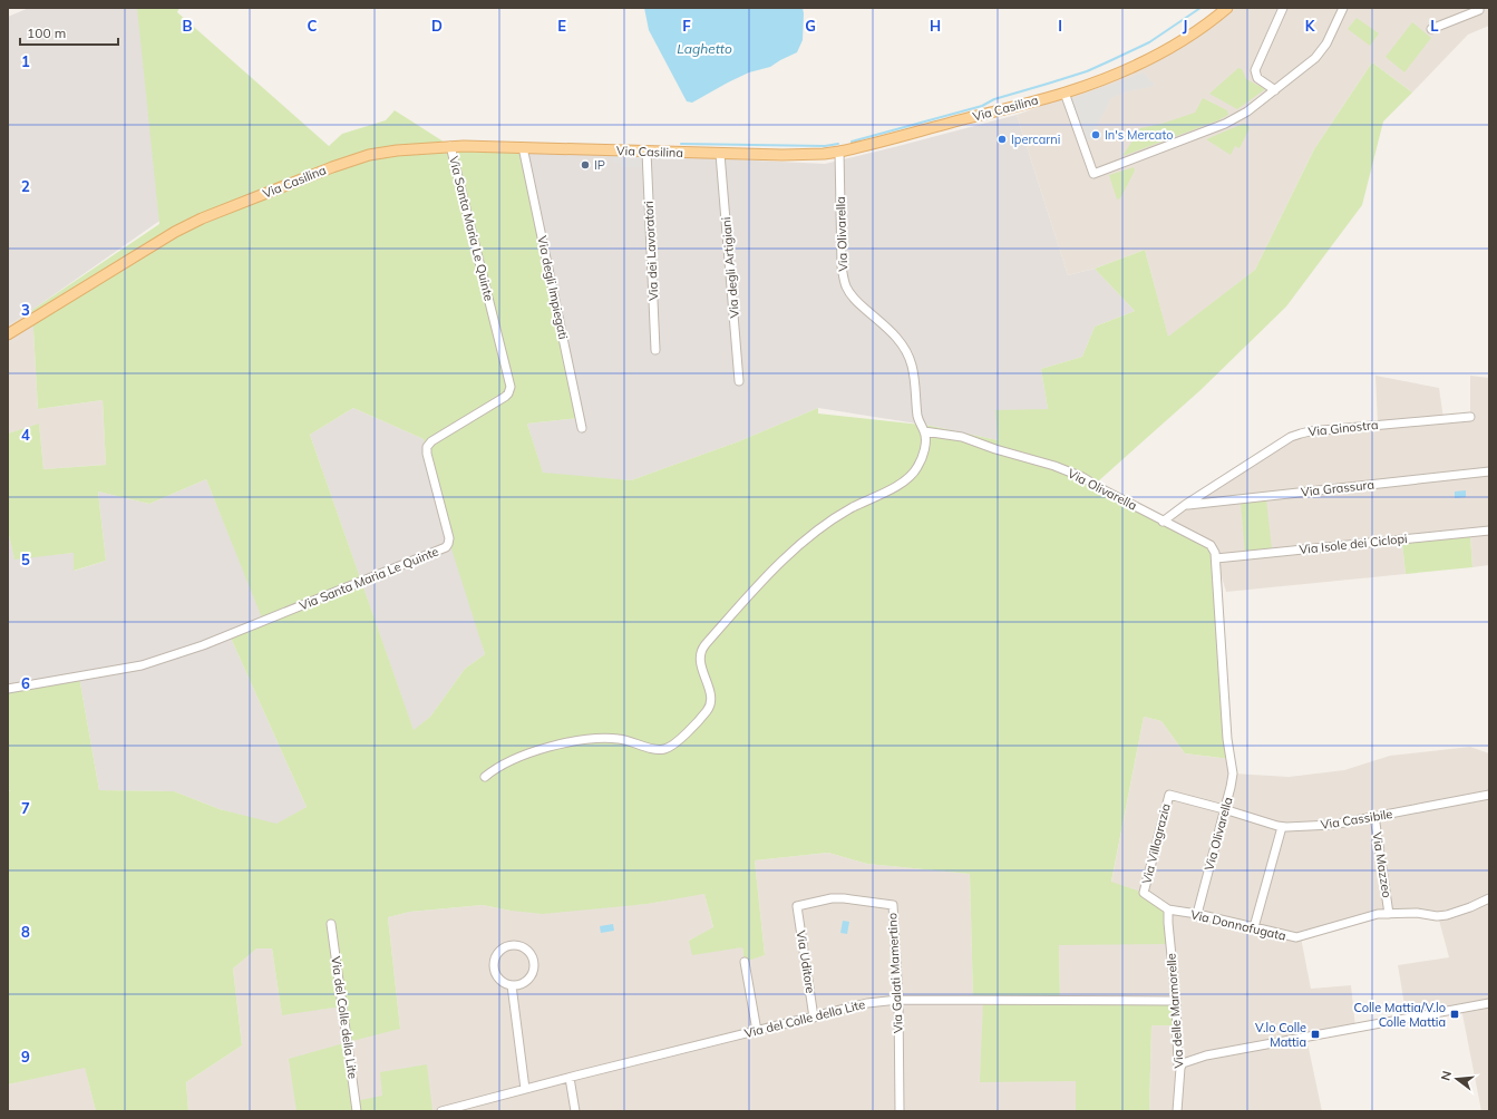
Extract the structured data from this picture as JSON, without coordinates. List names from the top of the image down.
{
  "streets": {
    "main road": ["Via Casilina"],
    "street": [
      "Via Santa Maria Le Quinte",
      "Via Olivarella",
      "Via dei Lavoratori",
      "Via degli Artigiani",
      "Via degli Impiegati",
      "Via Ginostra",
      "Via Grassura",
      "Via Isole dei Ciclopi",
      "Via Cassibile",
      "Via Villagrazia",
      "Via Mazzeo",
      "Via Donnafugata",
      "Via Uditore",
      "Via Galati Mamertino",
      "Via delle Marmorelle",
      "Via del Colle della Lite"
    ]
  },
  "crossings": [
    ["Via Casilina", "Via Santa Maria Le Quinte"],
    ["Via Casilina", "Via Olivarella"],
    ["Via Casilina", "Via dei Lavoratori"],
    ["Via Casilina", "Via degli Artigiani"],
    ["Via Casilina", "Via degli Impiegati"],
    ["Via Olivarella", "Via Ginostra"],
    ["Via Olivarella", "Via Isole dei Ciclopi"],
    ["Via Olivarella", "Via Cassibile"],
    ["Via Olivarella", "Via Villagrazia"],
    ["Via Olivarella", "Via Donnafugata"],
    ["Via Ginostra", "Via Grassura"],
    ["Via Cassibile", "Via Villagrazia"],
    ["Via Cassibile", "Via Mazzeo"],
    ["Via Villagrazia", "Via Donnafugata"],
    ["Via Villagrazia", "Via delle Marmorelle"],
    ["Via Mazzeo", "Via Donnafugata"],
    ["Via Donnafugata", "Via delle Marmorelle"],
    ["Via Uditore", "Via Galati Mamertino"],
    ["Via Uditore", "Via del Colle della Lite"],
    ["Via Galati Mamertino", "Via del Colle della Lite"],
    ["Via delle Marmorelle", "Via del Colle della Lite"]
  ],
  "water": ["Laghetto"],
  "places": {
    "other": ["In's Mercato", "Ipercarni", "IP"],
    "transit": ["Colle Mattia/V.lo Colle Mattia", "V.lo Colle Mattia"]
  },
  "scale_bar": "100 m",
  "north": "left",
  "grid": {
    "columns": [
      "B",
      "C",
      "D",
      "E",
      "F",
      "G",
      "H",
      "I",
      "J",
      "K",
      "L"
    ],
    "rows": [
      "1",
      "2",
      "3",
      "4",
      "5",
      "6",
      "7",
      "8",
      "9"
    ]
  }
}
